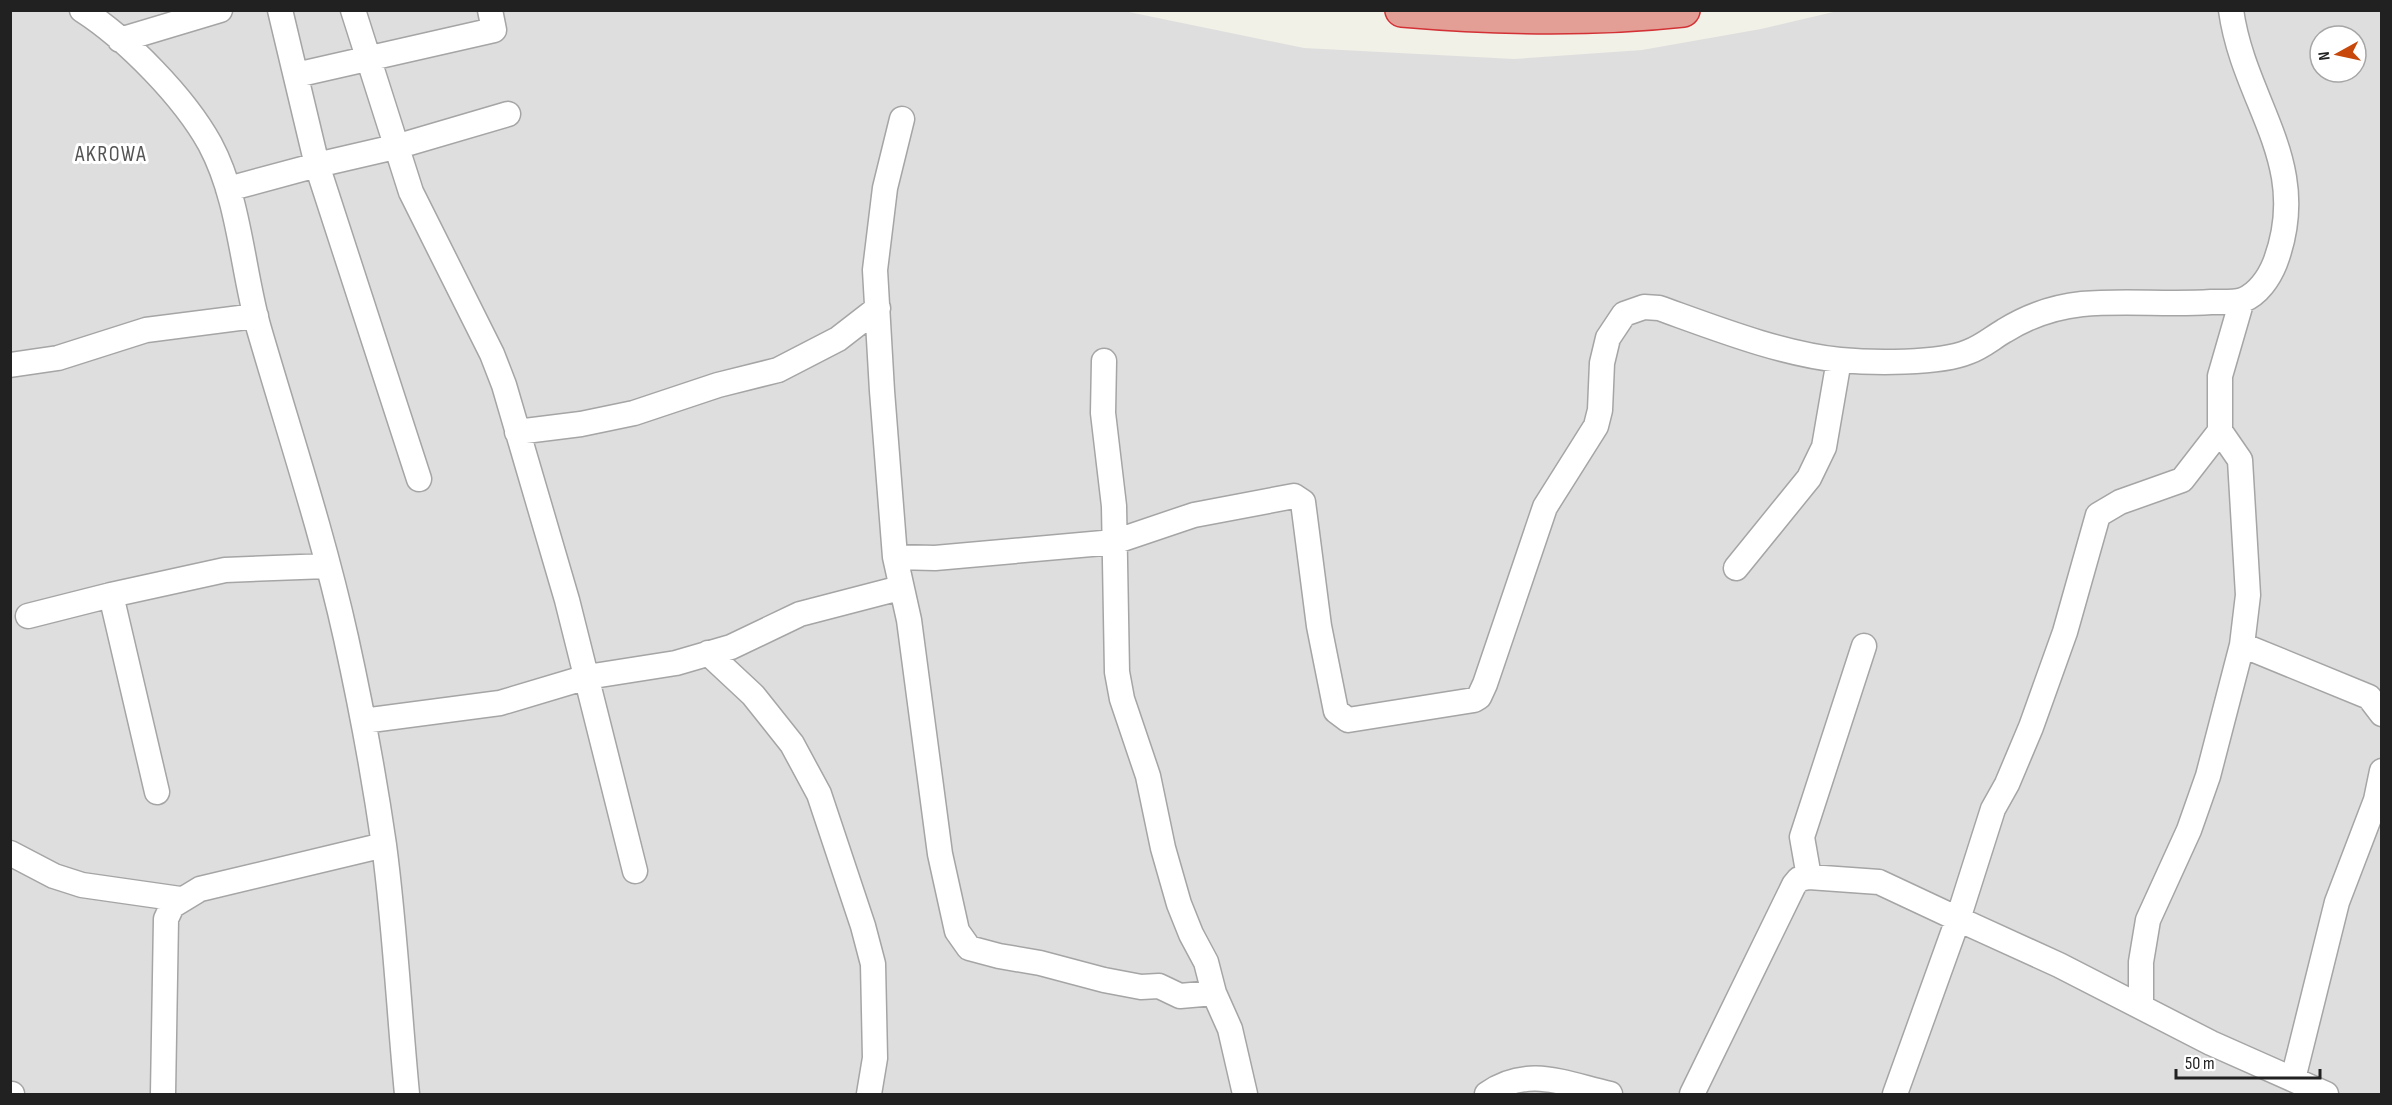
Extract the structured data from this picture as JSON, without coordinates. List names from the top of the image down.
{
  "districts": ["AKROWA"],
  "scale_bar": "50 m",
  "north": "left"
}
